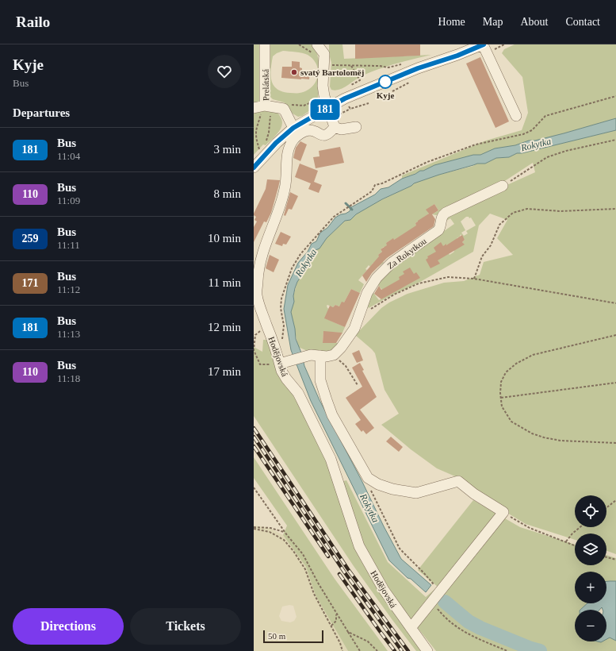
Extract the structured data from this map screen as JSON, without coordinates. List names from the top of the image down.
{
  "streets": {
    "street": ["Prelátská", "Za Rokytkou", "Hodějovská"]
  },
  "water": ["Rokytka"],
  "places": ["svatý Bartoloměj", "Kyje"],
  "lines": ["bus line 181"],
  "scale_bar": "50 m",
  "page": {
    "header": "Railo",
    "nav": [
      "Home",
      "Map",
      "About",
      "Contact"
    ],
    "heading": [
      ["Kyje", "Bus"],
      "Departures"
    ],
    "on_map": "181",
    "list": [
      {
        "mark": "181",
        "name": "Bus",
        "note": "11:04",
        "value": "3 min"
      },
      {
        "mark": "110",
        "name": "Bus",
        "note": "11:09",
        "value": "8 min"
      },
      {
        "mark": "259",
        "name": "Bus",
        "note": "11:11",
        "value": "10 min"
      },
      {
        "mark": "171",
        "name": "Bus",
        "note": "11:12",
        "value": "11 min"
      },
      {
        "mark": "181",
        "name": "Bus",
        "note": "11:13",
        "value": "12 min"
      },
      {
        "mark": "110",
        "name": "Bus",
        "note": "11:18",
        "value": "17 min"
      }
    ],
    "map_buttons": ["+", "−"],
    "buttons": ["Directions", "Tickets"],
    "scale": "50 m"
  }
}
